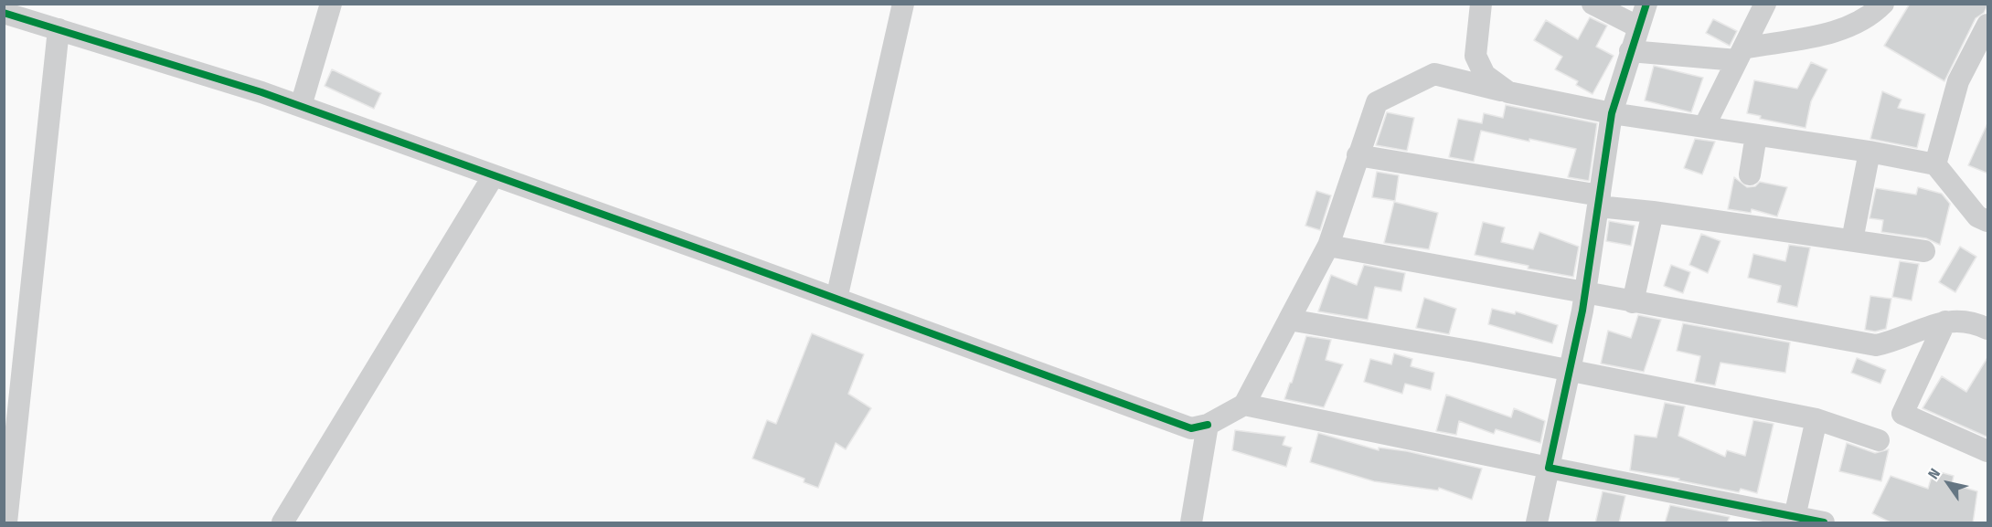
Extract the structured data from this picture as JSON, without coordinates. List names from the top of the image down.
{
  "north": "top left"
}
